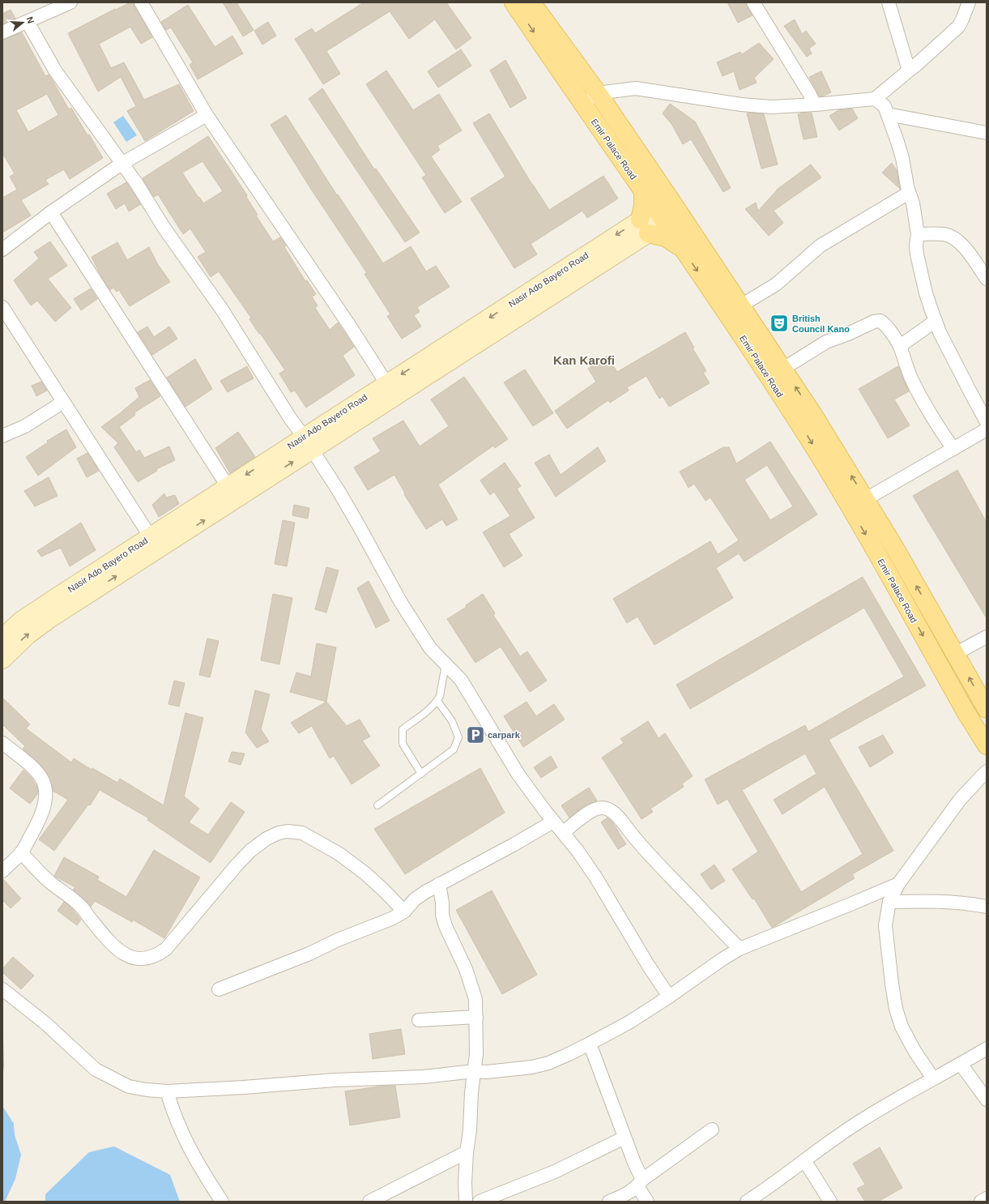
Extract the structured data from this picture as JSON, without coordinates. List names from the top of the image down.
{
  "streets": {
    "main road": ["Emir Palace Road"],
    "street": ["Nasir Ado Bayero Road"]
  },
  "crossings": [
    ["Emir Palace Road", "Nasir Ado Bayero Road"]
  ],
  "districts": ["Kan Karofi"],
  "places": {
    "theatre": ["British Council Kano"],
    "parking": ["carpark"]
  },
  "north": "right"
}
